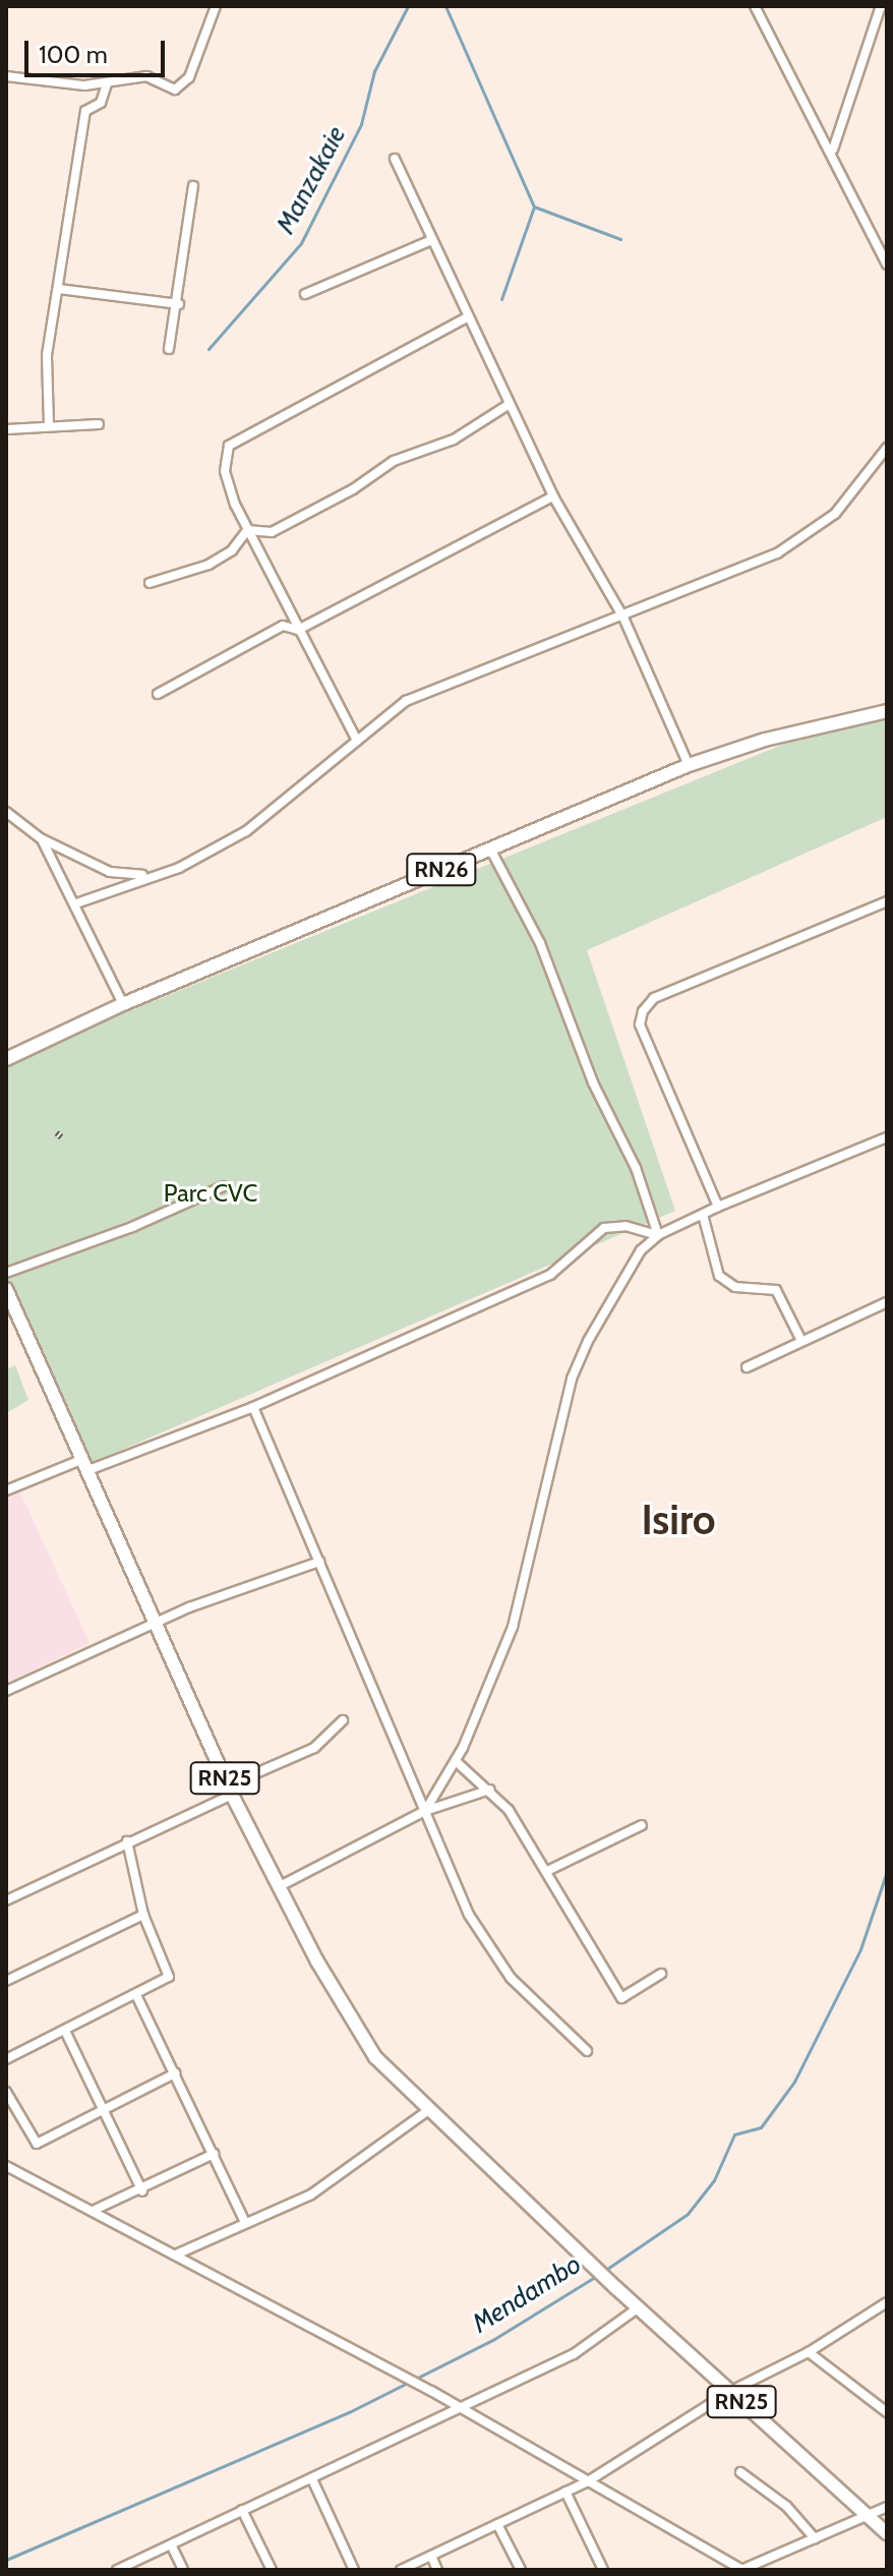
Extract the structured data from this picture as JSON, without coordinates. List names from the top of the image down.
{
  "streets": {
    "main road": ["RN26", "RN25"]
  },
  "districts": ["Isiro"],
  "water": ["Manzakaie", "Mendambo"],
  "parks": ["Parc CVC"],
  "scale_bar": "100 m"
}
